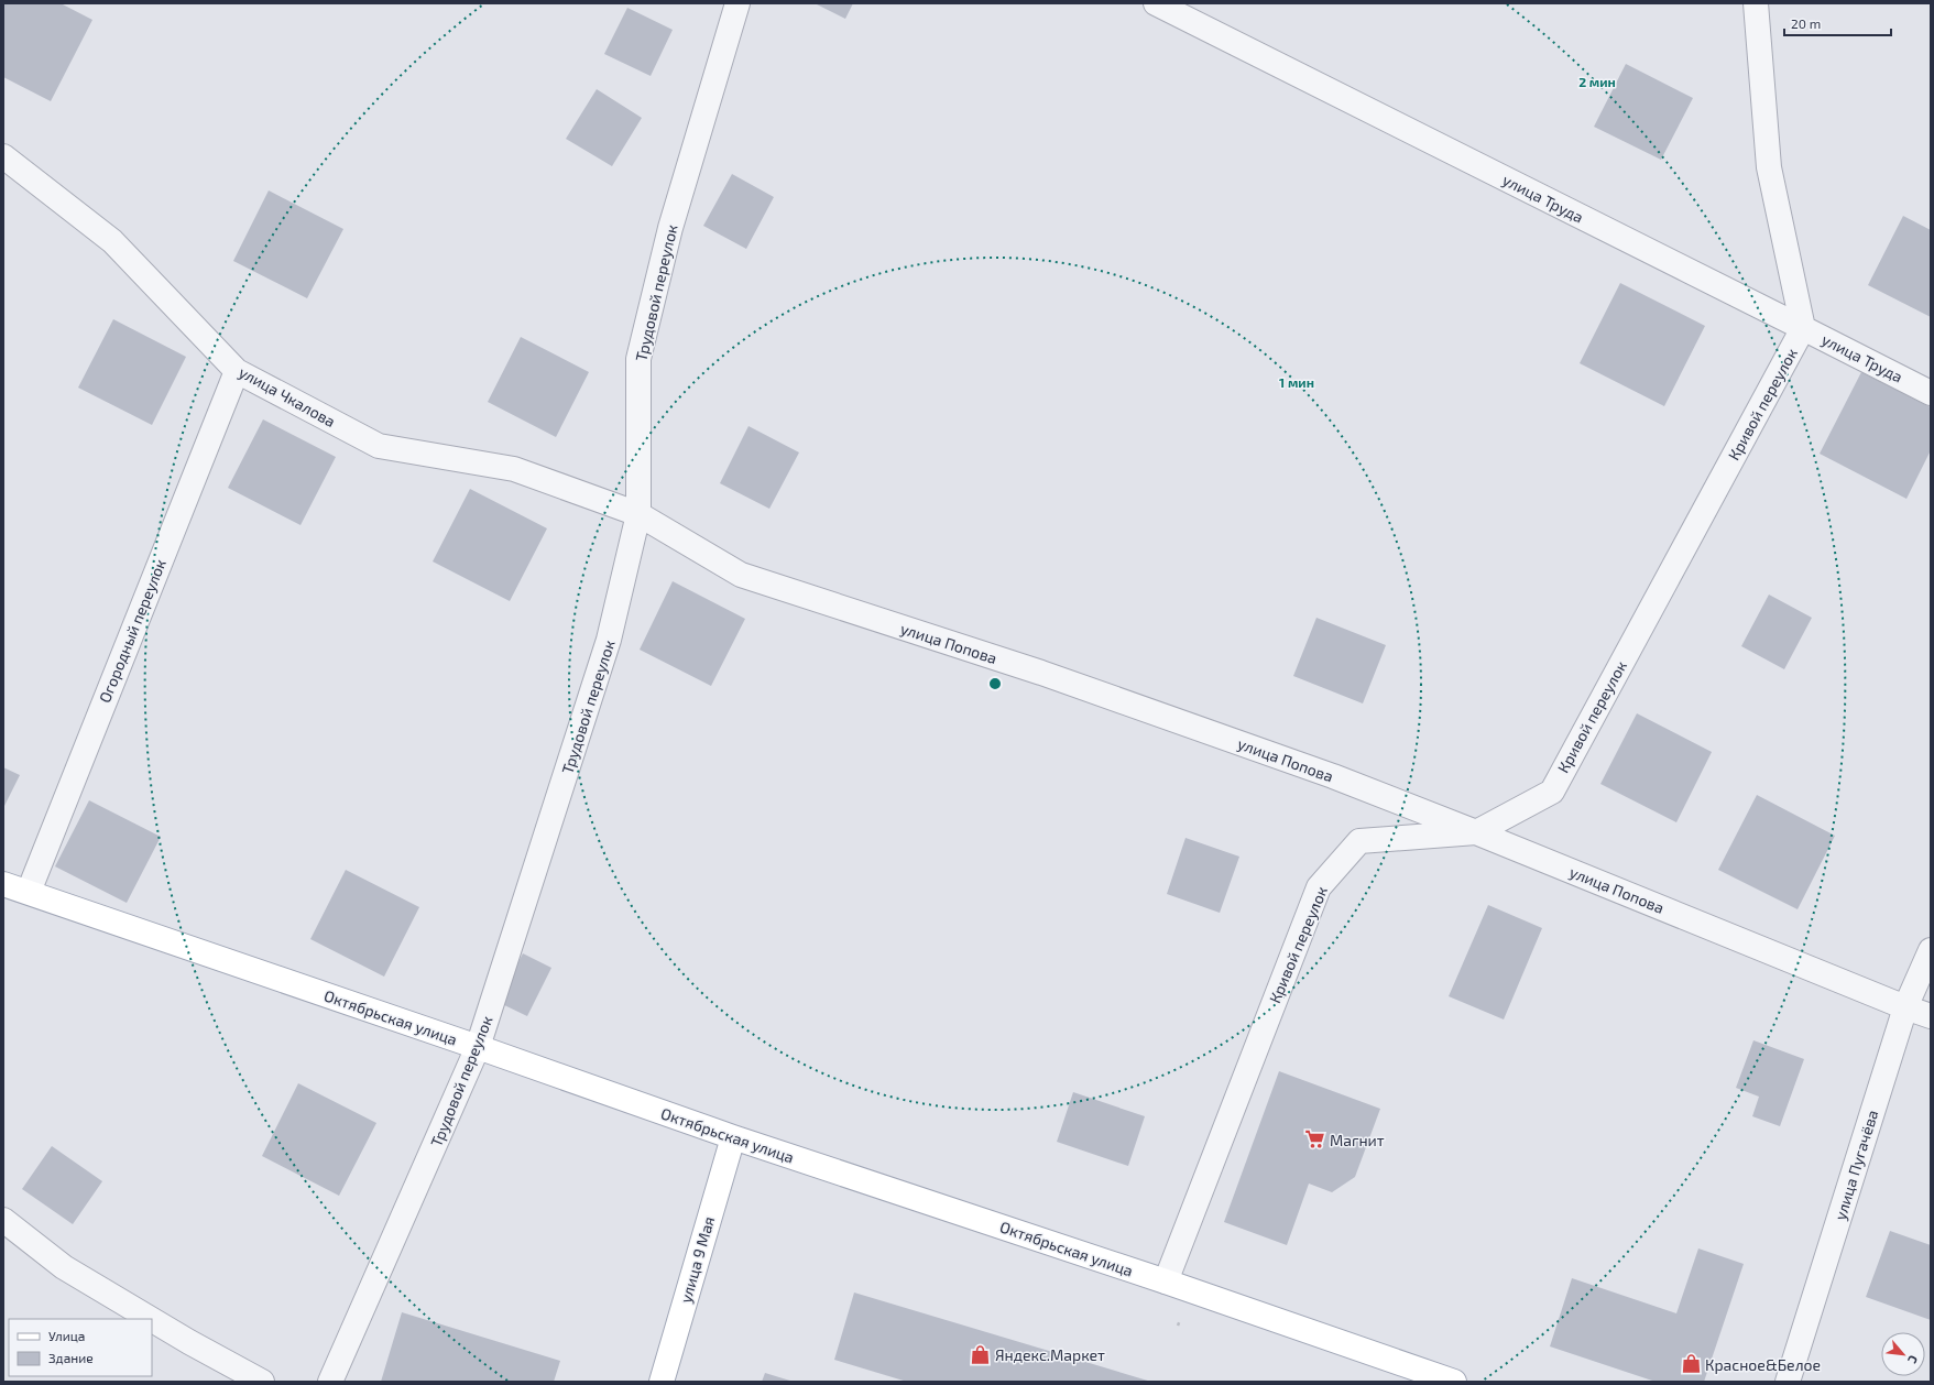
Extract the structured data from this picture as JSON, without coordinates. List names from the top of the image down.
{
  "streets": {
    "main road": ["Октябрьская улица", "улица 9 Мая"],
    "street": [
      "улица Труда",
      "Трудовой переулок",
      "улица Чкалова",
      "Кривой переулок",
      "Огородный переулок",
      "улица Попова",
      "улица Пугачёва"
    ]
  },
  "crossings": [
    ["улица Труда", "Кривой переулок"],
    ["Трудовой переулок", "улица Чкалова"],
    ["Трудовой переулок", "улица Попова"],
    ["Трудовой переулок", "Октябрьская улица"],
    ["улица Чкалова", "Огородный переулок"],
    ["улица Чкалова", "улица Попова"],
    ["Кривой переулок", "улица Попова"],
    ["Кривой переулок", "Октябрьская улица"],
    ["Огородный переулок", "Октябрьская улица"],
    ["улица Попова", "улица Пугачёва"],
    ["Октябрьская улица", "улица 9 Мая"]
  ],
  "places": {
    "supermarket": ["Магнит"],
    "shop": ["Яндекс.Маркет", "Красное&Белое"]
  },
  "legend": ["Улица", "Здание"],
  "scale_bar": "20 m",
  "north": "bottom right",
  "rings": ["2 мин", "1 мин"]
}
